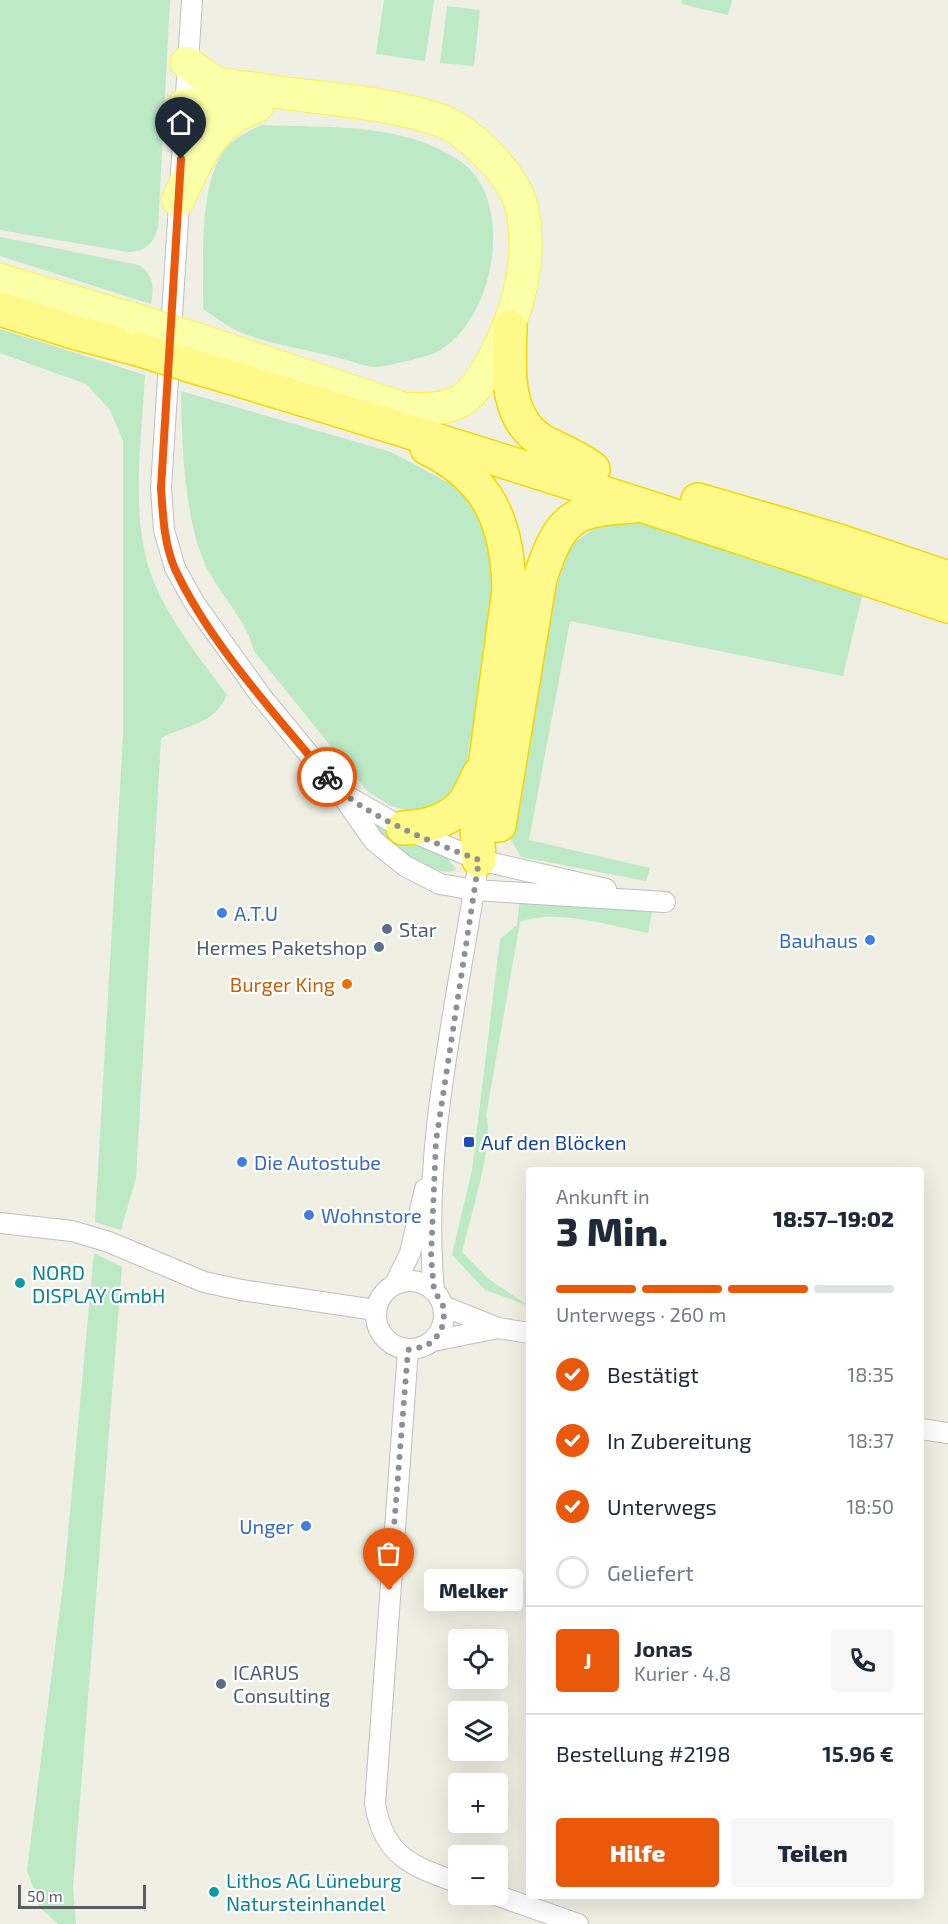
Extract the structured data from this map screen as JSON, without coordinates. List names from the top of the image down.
{
  "places": {
    "other": [
      "A.T.U",
      "Star",
      "Bauhaus",
      "Hermes Paketshop",
      "Burger King",
      "Die Autostube",
      "Wohnstore",
      "NORD DISPLAY GmbH",
      "Unger",
      "Melker",
      "ICARUS Consulting",
      "Lithos AG Lüneburg Natursteinhandel"
    ],
    "transit": ["Auf den Blöcken"]
  },
  "scale_bar": "50 m",
  "page": {
    "heading": ["3 Min.", "Ankunft in", "18:57–19:02"],
    "panel": [
      "Jonas",
      "Kurier · 4.8",
      "Bestellung #2198",
      "15.96 €"
    ],
    "bar": "Unterwegs · 260 m",
    "list": [
      ["Bestätigt", "18:35"],
      ["In Zubereitung", "18:37"],
      ["Unterwegs", "18:50"],
      "Geliefert"
    ],
    "bubble": "Melker",
    "map_buttons": ["+", "−"],
    "round": "J",
    "buttons": ["Hilfe", "Teilen"],
    "scale": "50 m"
  }
}
